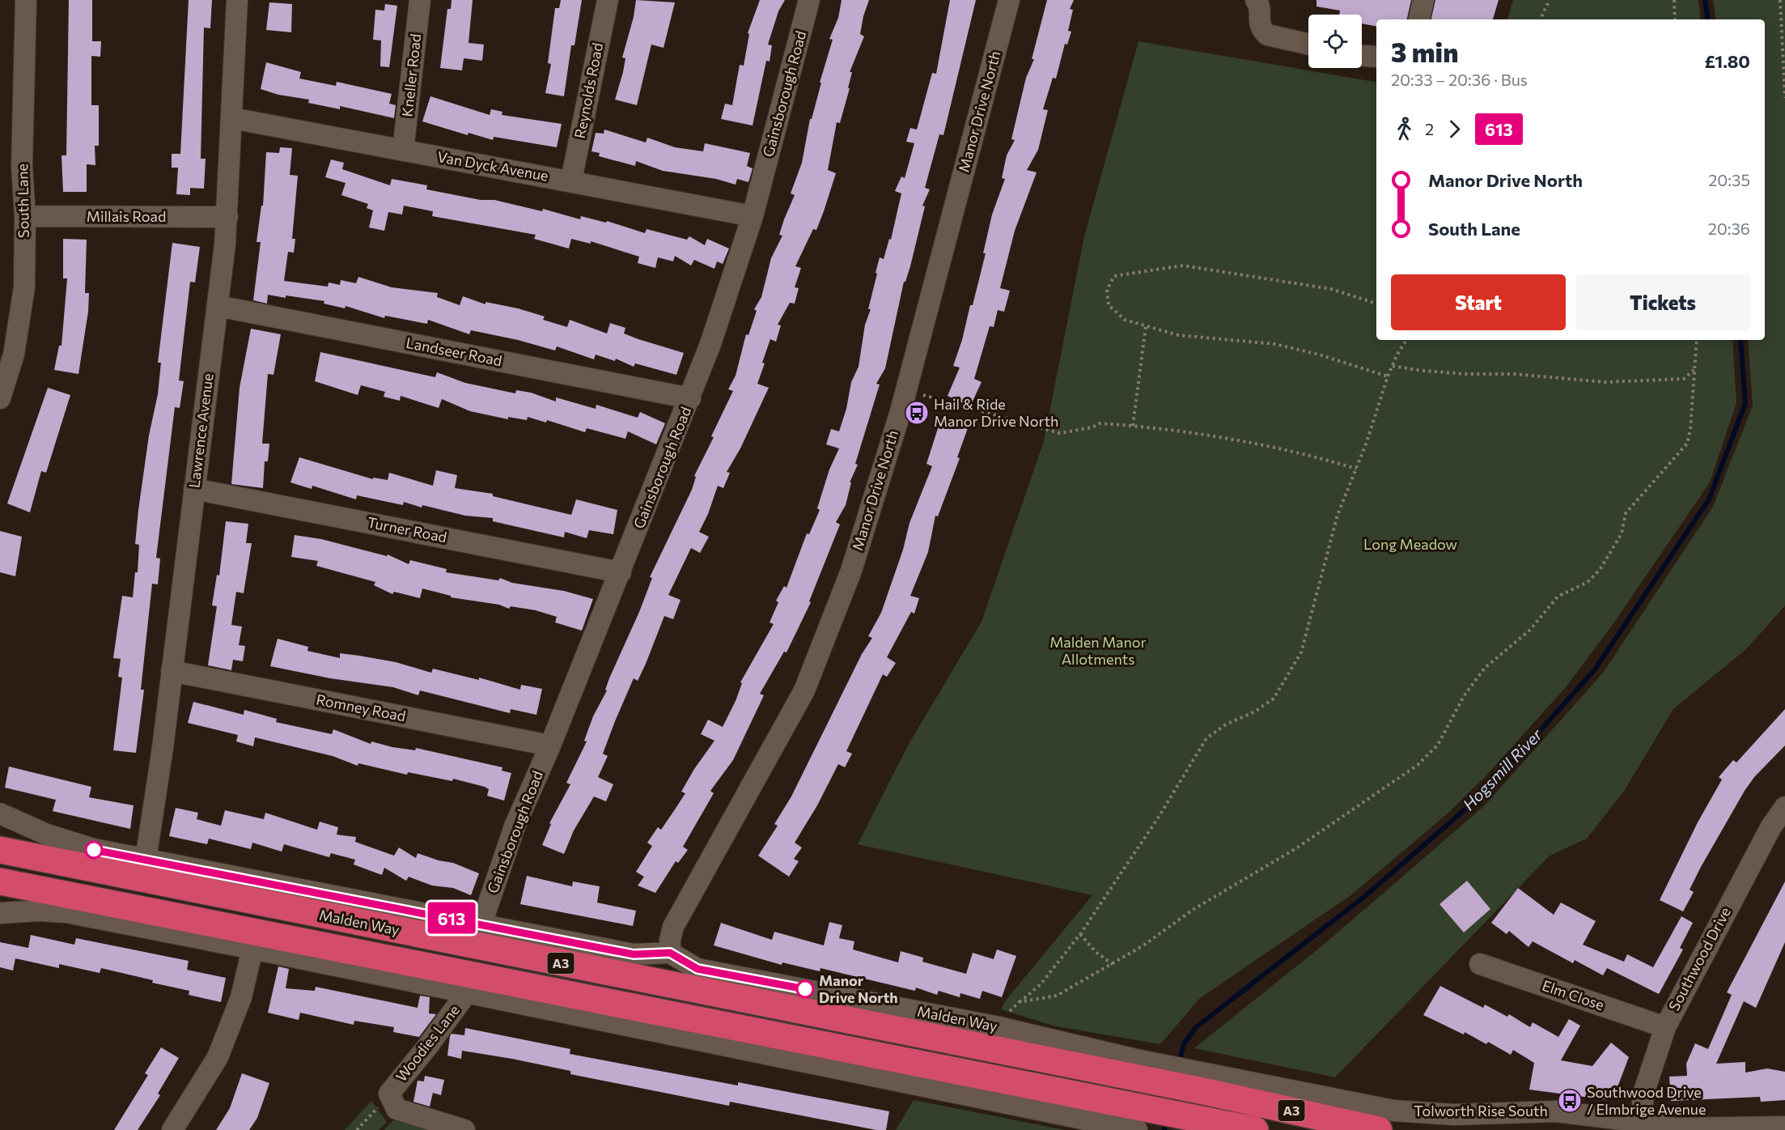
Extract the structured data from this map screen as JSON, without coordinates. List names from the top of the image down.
{
  "streets": {
    "highway": ["Malden Way", "A3"],
    "street": [
      "Kneller Road",
      "Reynolds Road",
      "Gainsborough Road",
      "Manor Drive North",
      "Van Dyck Avenue",
      "South Lane",
      "Millais Road",
      "Landseer Road",
      "Lawrence Avenue",
      "Turner Road",
      "Romney Road",
      "Southwood Drive",
      "Elm Close",
      "Woodies Lane",
      "Tolworth Rise South"
    ]
  },
  "crossings": [
    ["Kneller Road", "Van Dyck Avenue"],
    ["Reynolds Road", "Van Dyck Avenue"],
    ["Gainsborough Road", "Van Dyck Avenue"],
    ["Gainsborough Road", "Landseer Road"],
    ["Gainsborough Road", "Turner Road"],
    ["Gainsborough Road", "Romney Road"],
    ["Gainsborough Road", "Malden Way"],
    ["Manor Drive North", "Malden Way"],
    ["Van Dyck Avenue", "Lawrence Avenue"],
    ["South Lane", "Millais Road"],
    ["Millais Road", "Lawrence Avenue"],
    ["Landseer Road", "Lawrence Avenue"],
    ["Lawrence Avenue", "Turner Road"],
    ["Lawrence Avenue", "Romney Road"],
    ["Lawrence Avenue", "Malden Way"],
    ["Malden Way", "A3"],
    ["Malden Way", "Woodies Lane"],
    ["Malden Way", "Tolworth Rise South"],
    ["Southwood Drive", "Elm Close"],
    ["Southwood Drive", "Tolworth Rise South"],
    ["A3", "Tolworth Rise South"]
  ],
  "water": ["Hogsmill River"],
  "parks": ["Long Meadow", "Malden Manor Allotments"],
  "places": {
    "bus stop": ["Hail & Ride Manor Drive North", "Southwood Drive / Elmbrige Avenue"],
    "other": ["Manor Drive North"]
  },
  "lines": ["bus line 613"],
  "page": {
    "on_map": "613",
    "heading": ["3 min", "20:33 – 20:36 · Bus", "£1.80"],
    "legs": ["2", "613"],
    "list": [
      {
        "name": "Manor Drive North",
        "value": "20:35"
      },
      {
        "name": "South Lane",
        "value": "20:36"
      }
    ],
    "buttons": ["Start", "Tickets"]
  }
}
